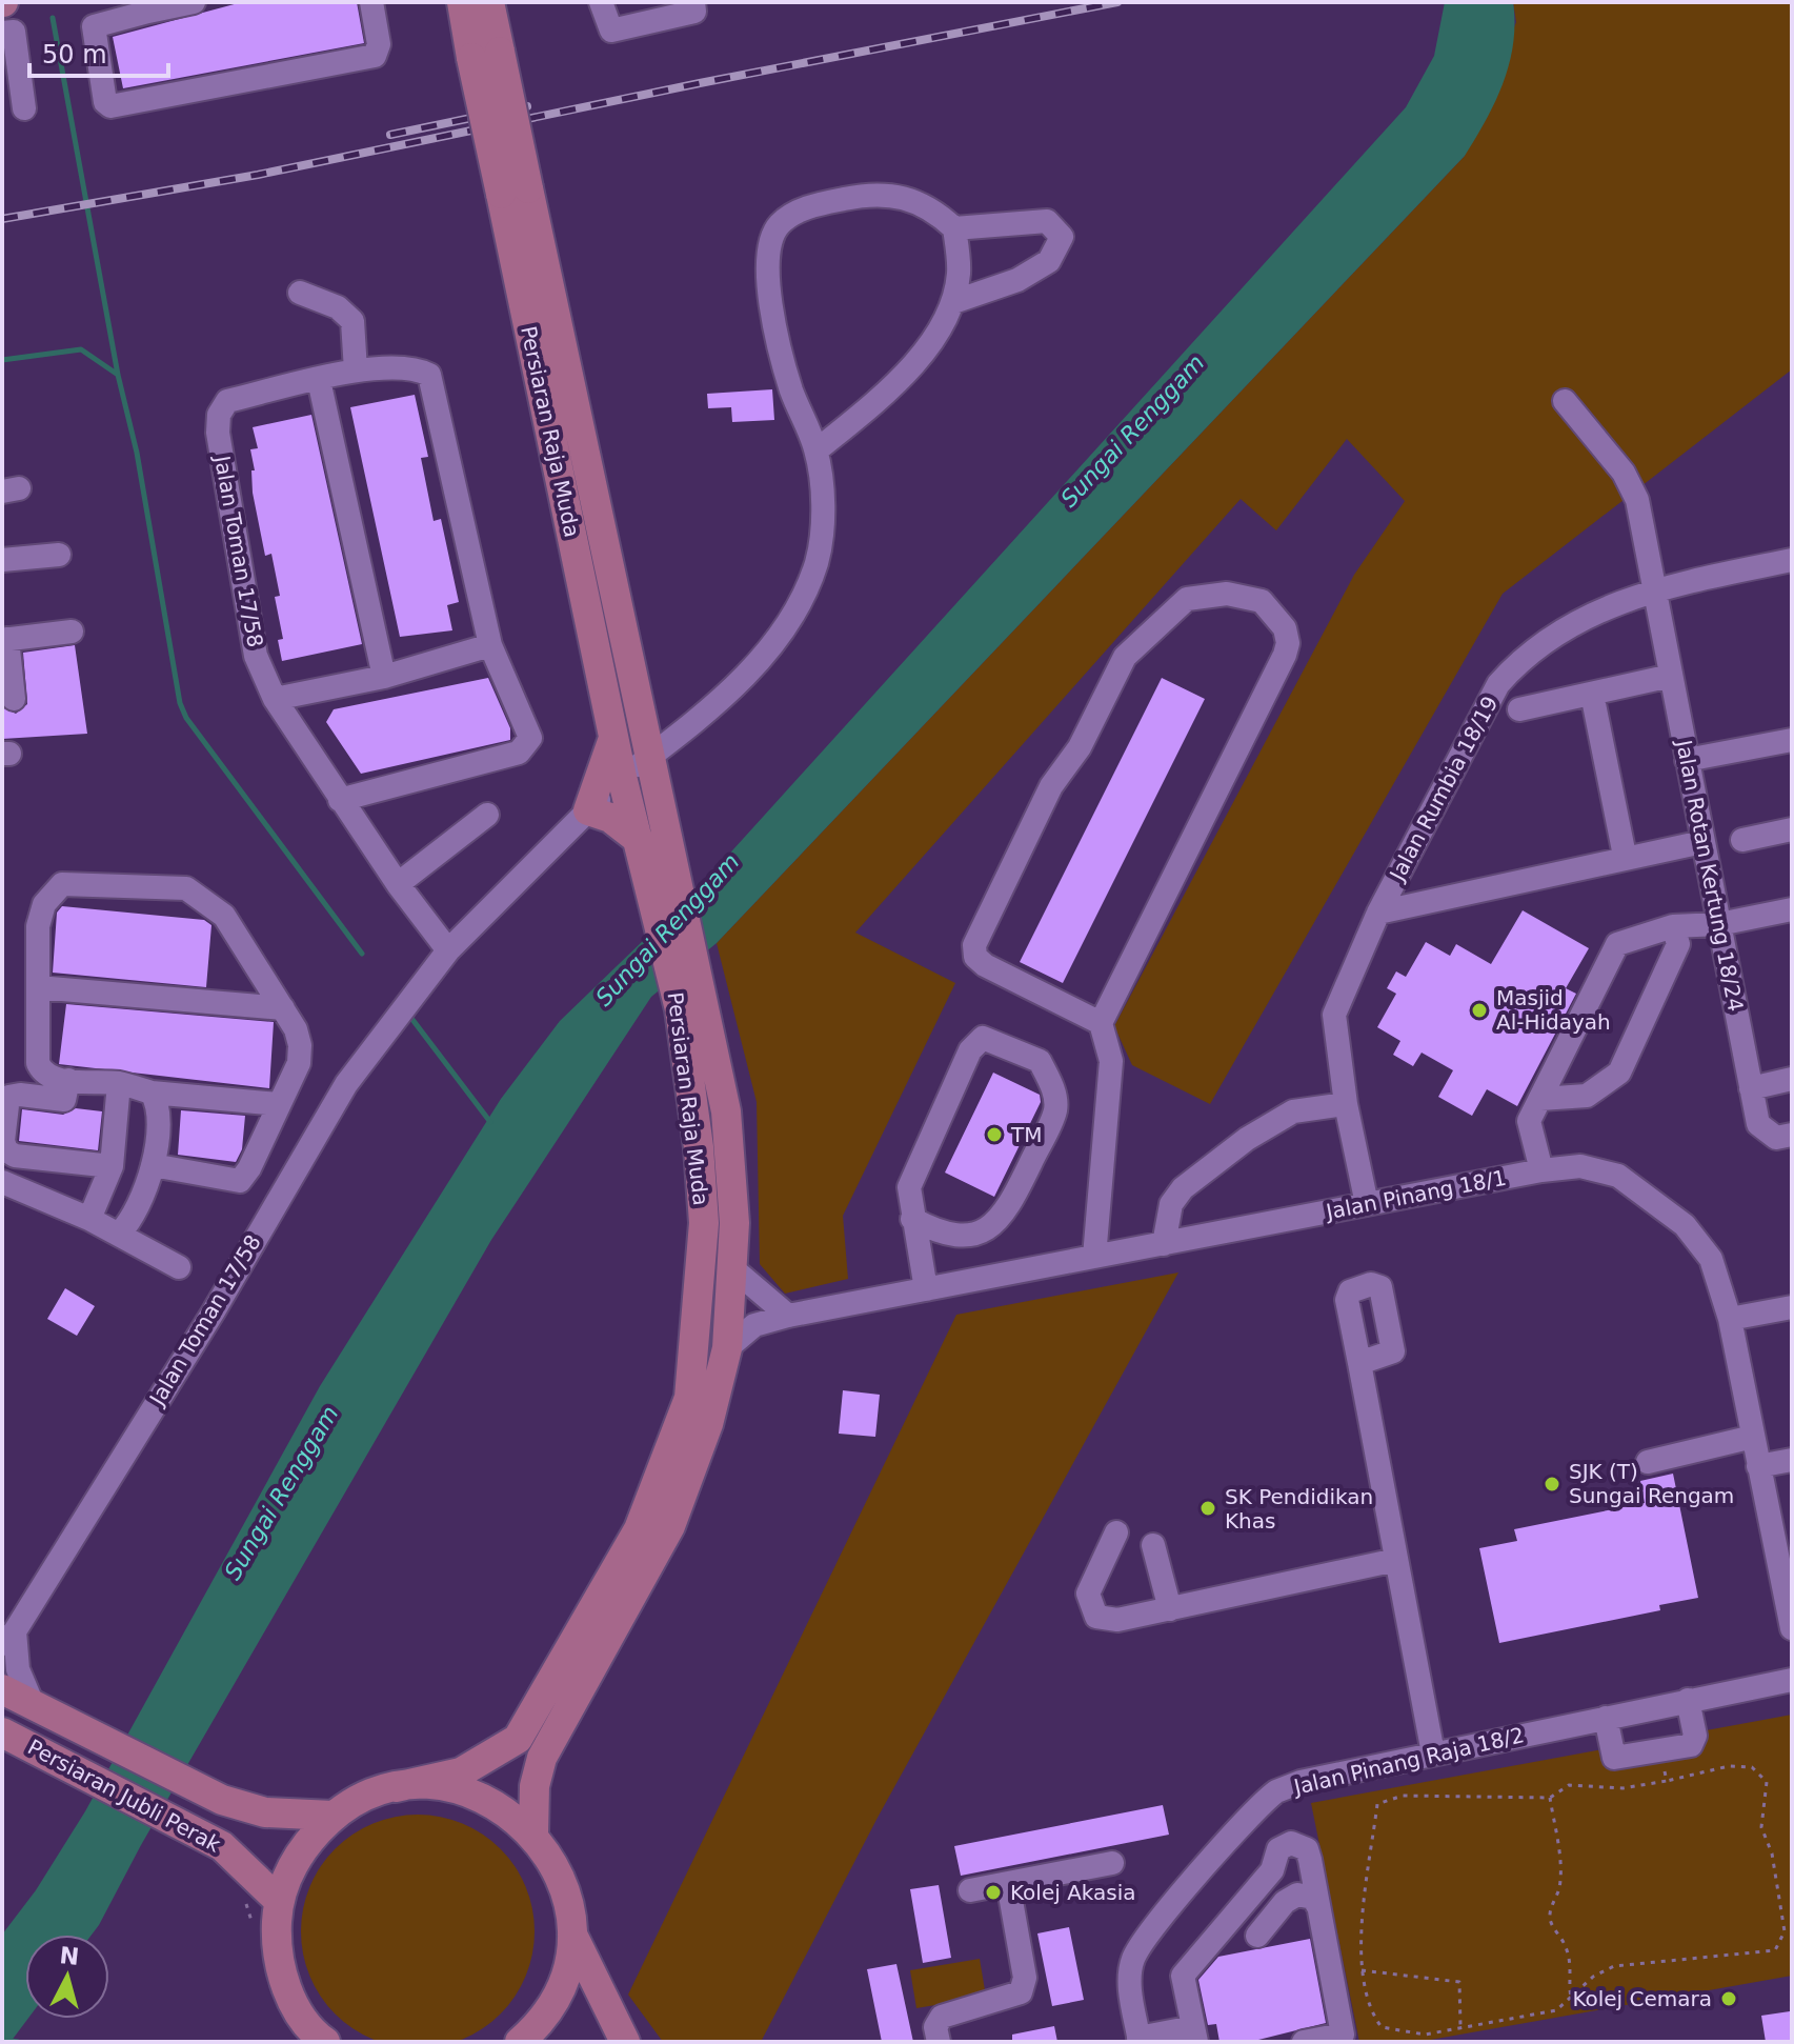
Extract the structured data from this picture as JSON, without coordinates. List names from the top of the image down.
{
  "streets": {
    "main road": ["Persiaran Raja Muda", "Persiaran Jubli Perak"],
    "street": [
      "Jalan Toman 17/58",
      "Jalan Rumbia 18/19",
      "Jalan Rotan Kertung 18/24",
      "Jalan Pinang 18/1",
      "Jalan Pinang Raja 18/2"
    ]
  },
  "crossings": [
    ["Persiaran Raja Muda", "Jalan Toman 17/58"],
    ["Persiaran Raja Muda", "Jalan Pinang 18/1"],
    ["Jalan Toman 17/58", "Persiaran Jubli Perak"],
    ["Jalan Rumbia 18/19", "Jalan Rotan Kertung 18/24"],
    ["Jalan Rumbia 18/19", "Jalan Pinang 18/1"]
  ],
  "water": ["Sungai Renggam"],
  "places": [
    "Masjid Al-Hidayah",
    "TM",
    "SJK (T) Sungai Rengam",
    "SK Pendidikan Khas",
    "Kolej Akasia",
    "Kolej Cemara"
  ],
  "scale_bar": "50 m",
  "north": "top"
}
